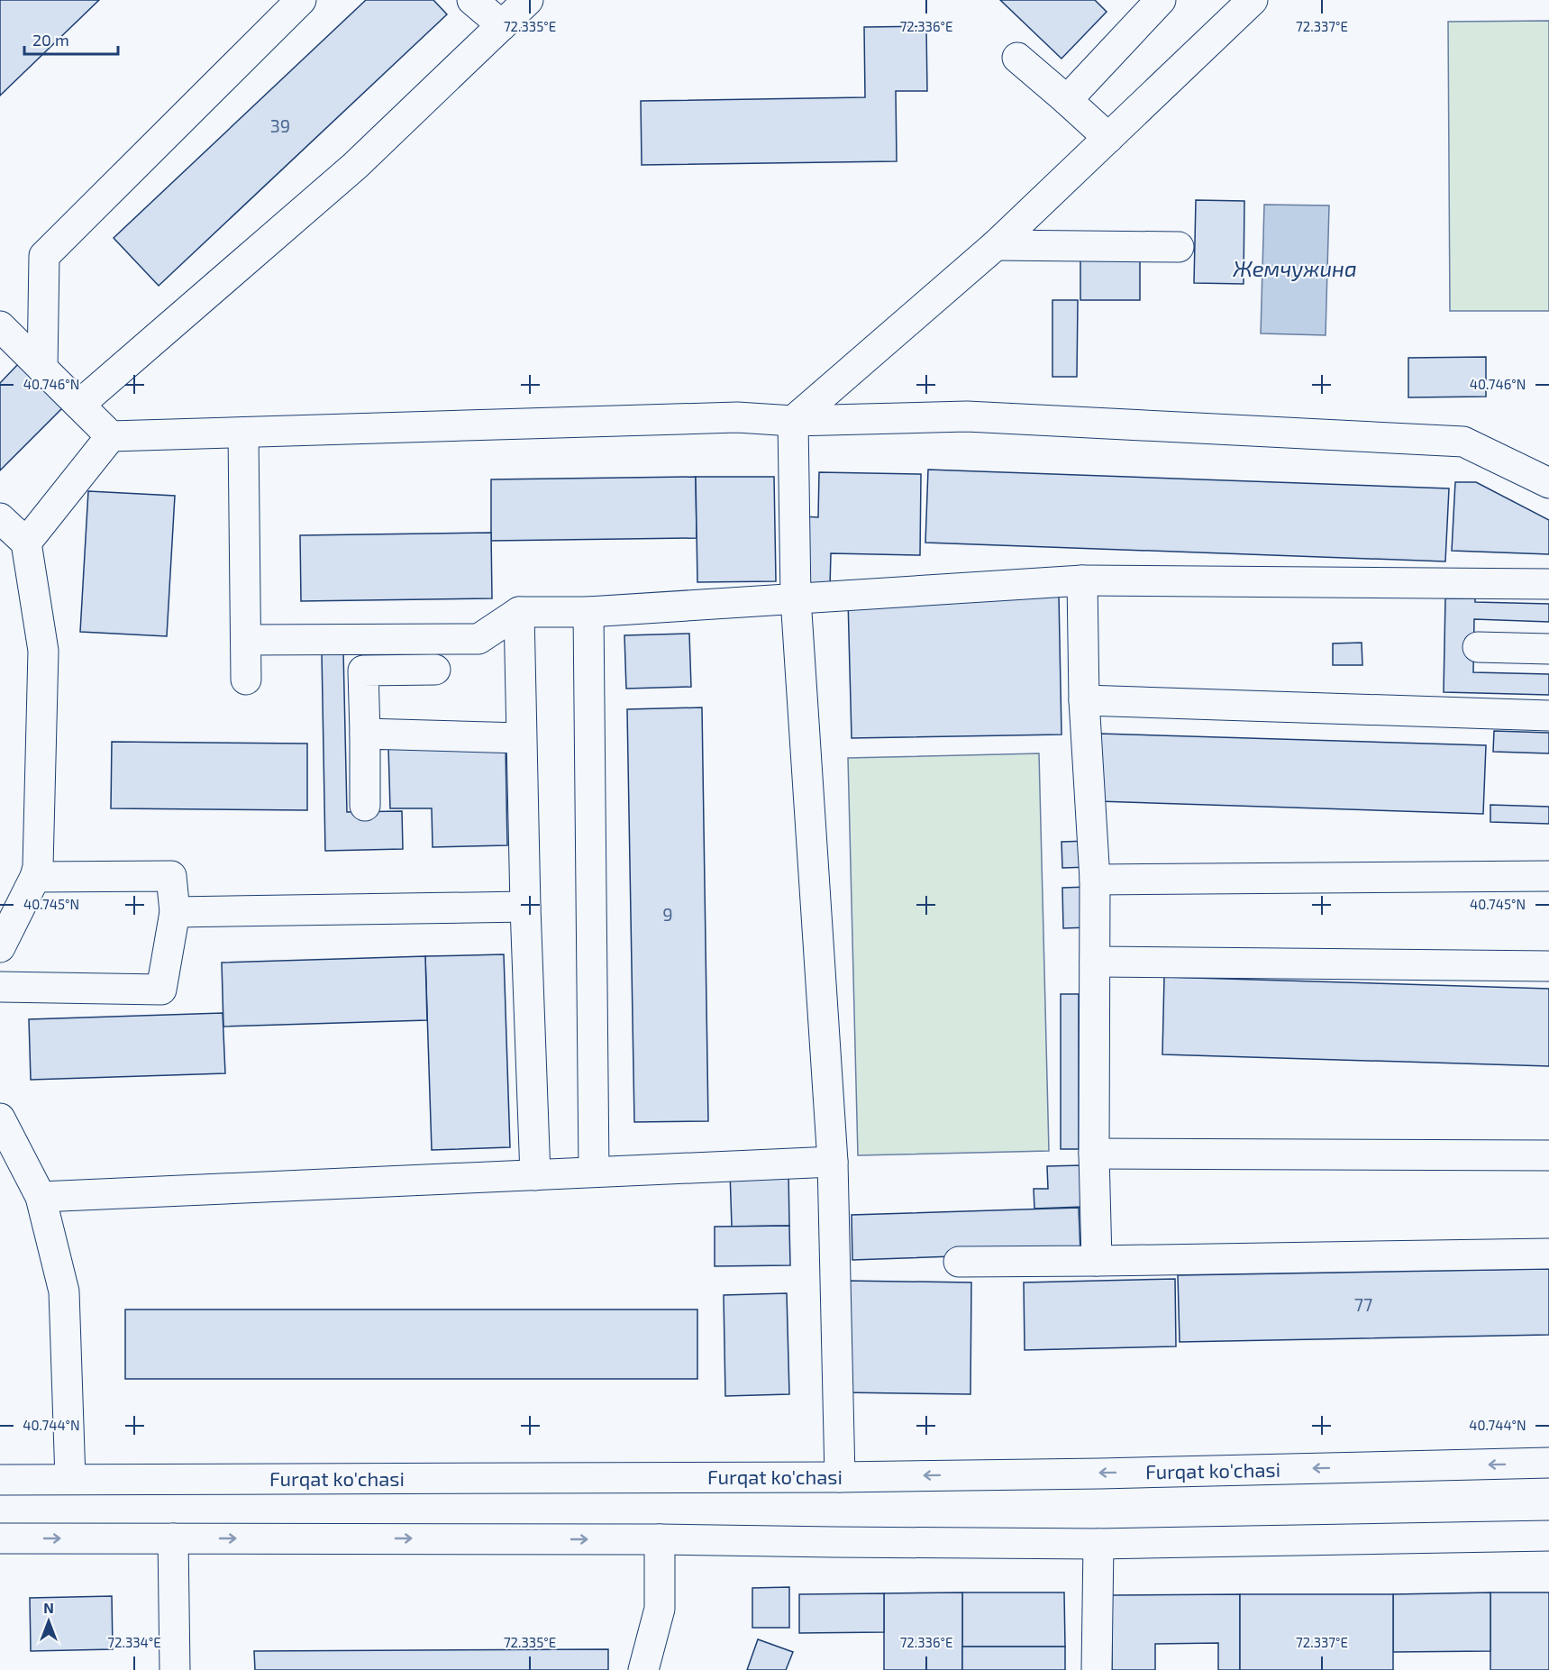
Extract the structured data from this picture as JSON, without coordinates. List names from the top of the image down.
{
  "streets": {
    "street": ["Furqat ko'chasi"]
  },
  "water": ["Жемчужина"],
  "house_numbers": ["39", "9", "77"],
  "scale_bar": "20 m",
  "north": "top",
  "coordinates": [
    "72.335°E",
    "72.336°E",
    "72.337°E",
    "40.746°N",
    "40.745°N",
    "40.744°N",
    "72.334°E"
  ]
}
